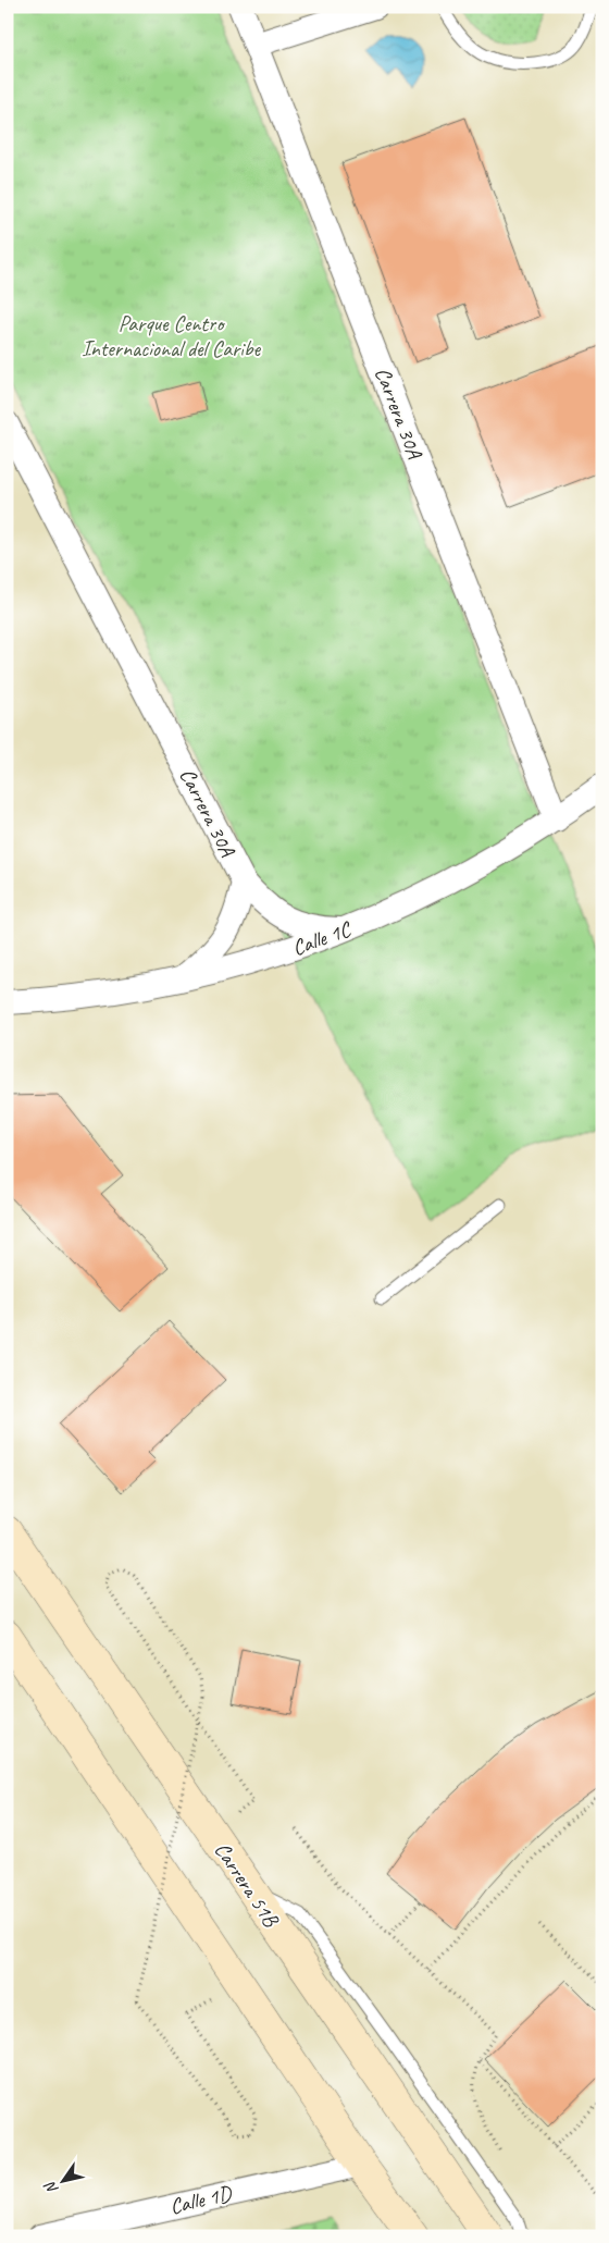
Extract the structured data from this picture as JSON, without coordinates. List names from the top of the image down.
{
  "streets": {
    "main road": ["Carrera 51B"],
    "street": ["Carrera 30A", "Calle 1C", "Calle 1D"]
  },
  "crossings": [
    ["Carrera 30A", "Calle 1C"]
  ],
  "parks": ["Parque Centro Internacional del Caribe"],
  "north": "bottom left"
}
